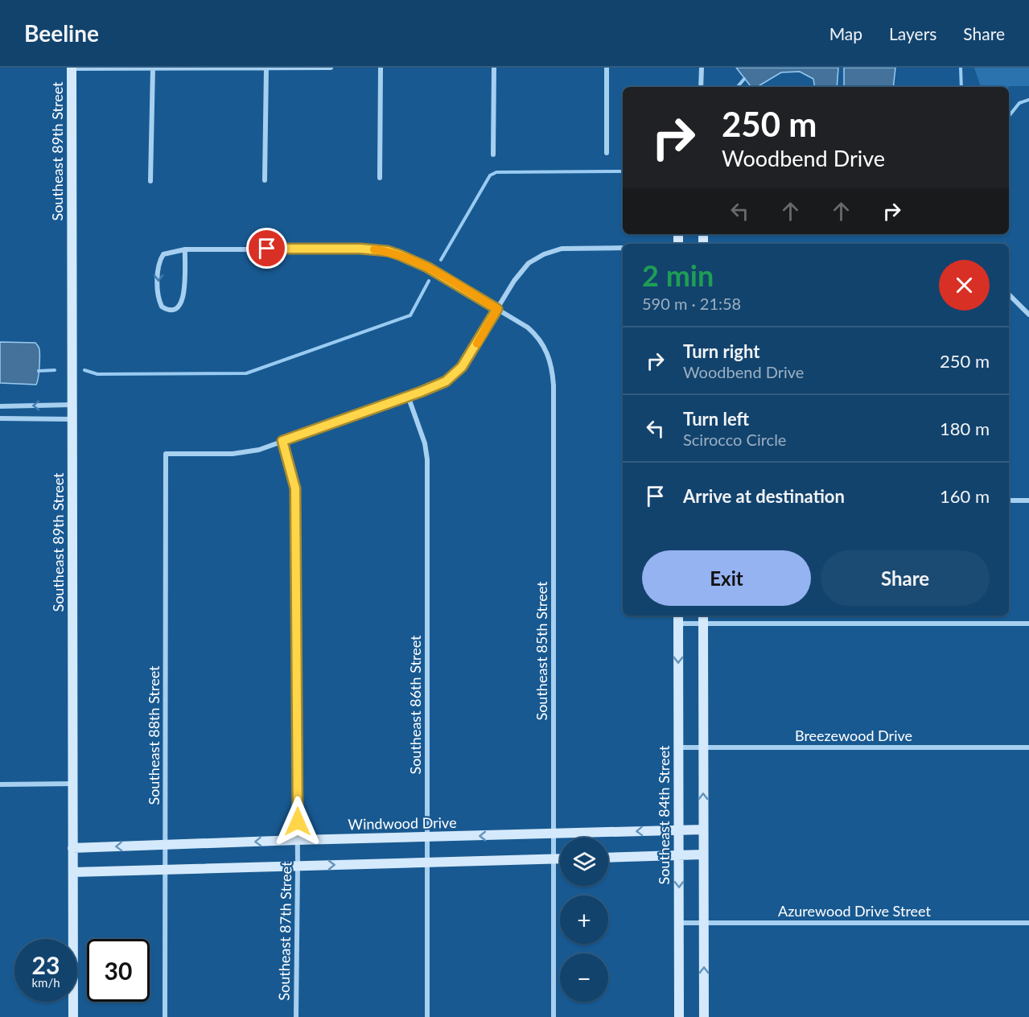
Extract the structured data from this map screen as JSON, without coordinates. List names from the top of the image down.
{
  "streets": {
    "street": [
      "Southeast 89th Street",
      "Southeast 85th Street",
      "Southeast 86th Street",
      "Southeast 88th Street",
      "Breezewood Drive",
      "Southeast 84th Street",
      "Windwood Drive",
      "Azurewood Drive Street",
      "Southeast 87th Street"
    ]
  },
  "crossings": [
    ["Southeast 89th Street", "Windwood Drive"],
    ["Southeast 85th Street", "Windwood Drive"],
    ["Southeast 86th Street", "Windwood Drive"],
    ["Southeast 88th Street", "Windwood Drive"],
    ["Southeast 88th Street", "Southeast 87th Street"],
    ["Breezewood Drive", "Southeast 84th Street"],
    ["Southeast 84th Street", "Windwood Drive"],
    ["Southeast 84th Street", "Azurewood Drive Street"],
    ["Windwood Drive", "Southeast 87th Street"]
  ],
  "page": {
    "header": "Beeline",
    "nav": ["Map", "Layers", "Share"],
    "turn": ["250 m", "Woodbend Drive"],
    "heading": ["2 min", "590 m · 21:58"],
    "list": [
      {
        "name": "Turn right",
        "note": "Woodbend Drive",
        "value": "250 m"
      },
      {
        "name": "Turn left",
        "note": "Scirocco Circle",
        "value": "180 m"
      },
      {
        "name": "Arrive at destination",
        "value": "160 m"
      }
    ],
    "buttons": ["Exit", "Share"],
    "map_buttons": ["+", "−"],
    "speed": "23 km/h",
    "limit": "30"
  }
}
